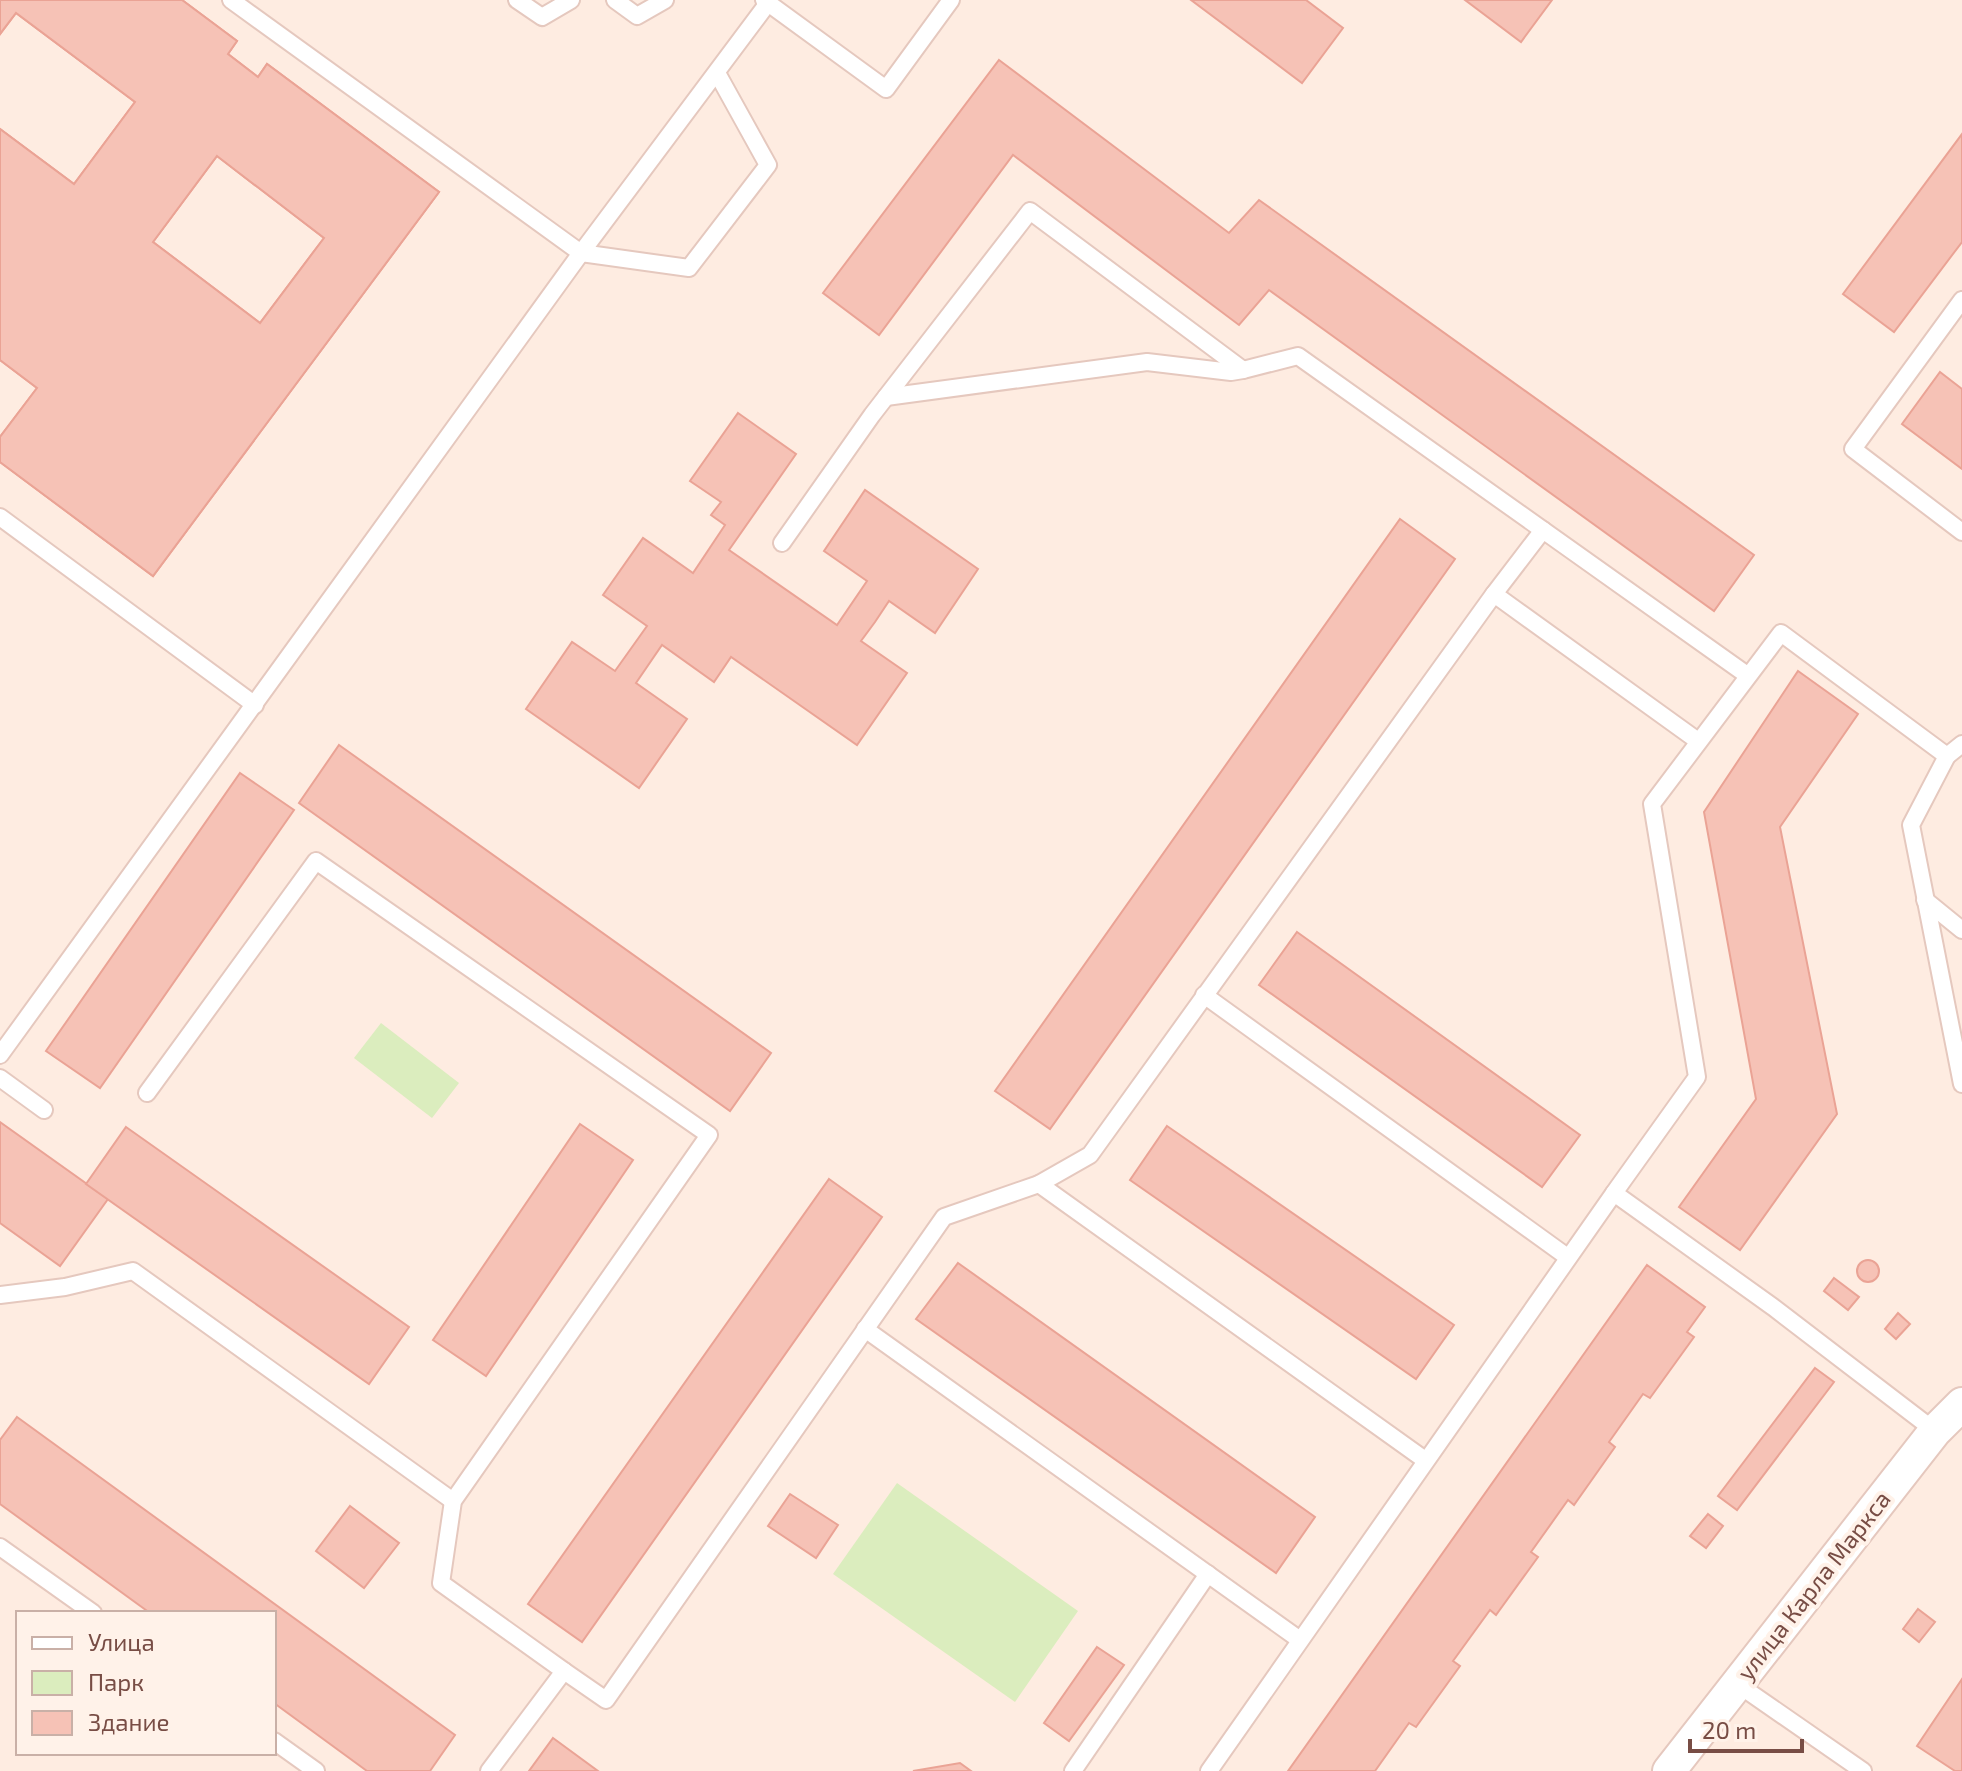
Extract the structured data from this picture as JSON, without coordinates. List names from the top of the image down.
{
  "streets": {
    "street": ["улица Карла Маркса"]
  },
  "legend": ["Улица", "Парк", "Здание"],
  "scale_bar": "20 m"
}
